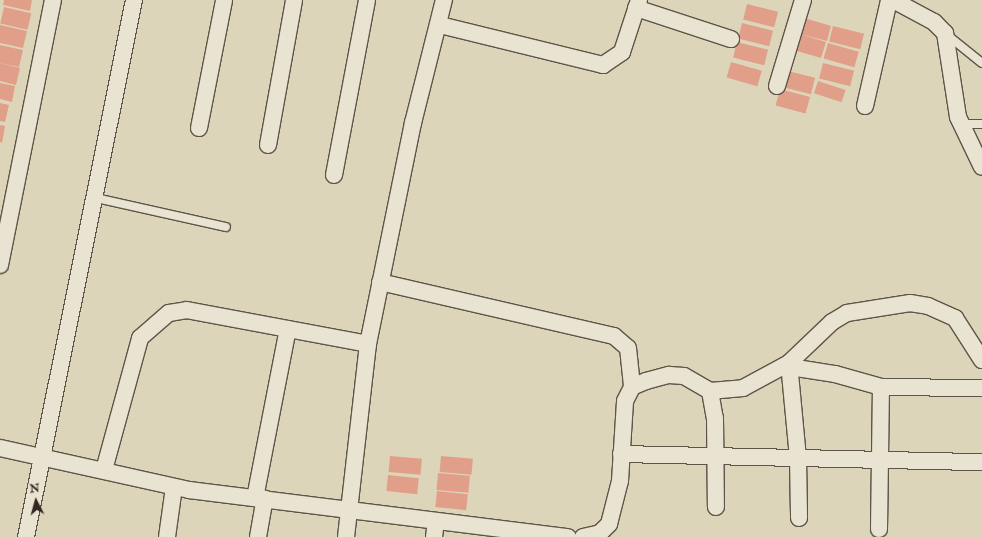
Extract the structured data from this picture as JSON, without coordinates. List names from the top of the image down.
{
  "north": "top"
}
